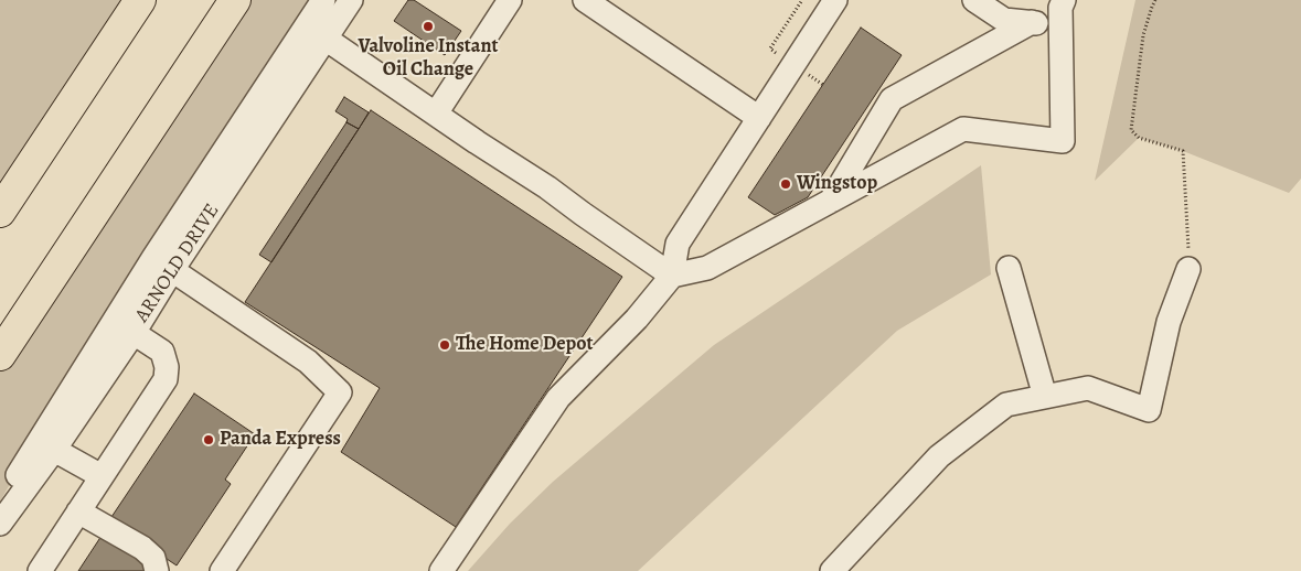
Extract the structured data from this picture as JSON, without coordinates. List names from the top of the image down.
{
  "streets": {
    "street": ["ARNOLD DRIVE"]
  },
  "places": [
    "Valvoline Instant Oil Change",
    "Wingstop",
    "The Home Depot",
    "Panda Express"
  ]
}
